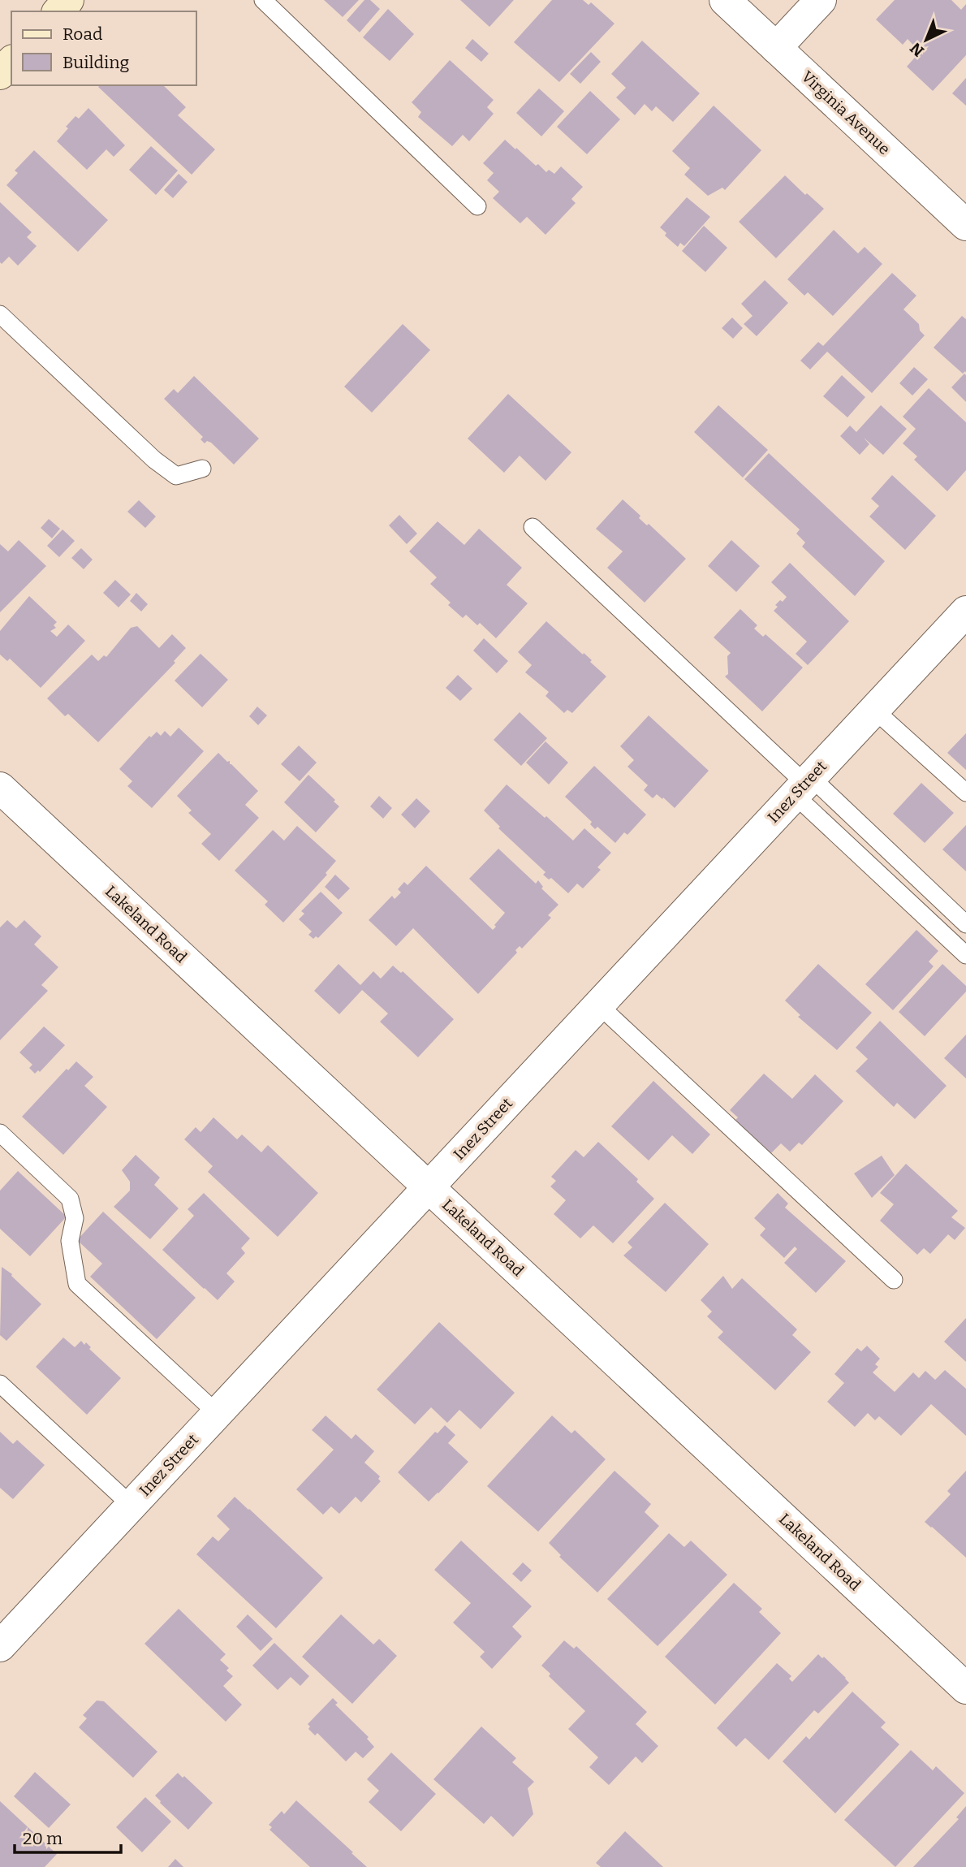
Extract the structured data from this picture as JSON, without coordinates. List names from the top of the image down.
{
  "streets": {
    "street": ["Virginia Avenue", "Inez Street", "Lakeland Road"]
  },
  "crossings": [
    ["Inez Street", "Lakeland Road"]
  ],
  "legend": ["Road", "Building"],
  "scale_bar": "20 m",
  "north": "bottom left"
}
